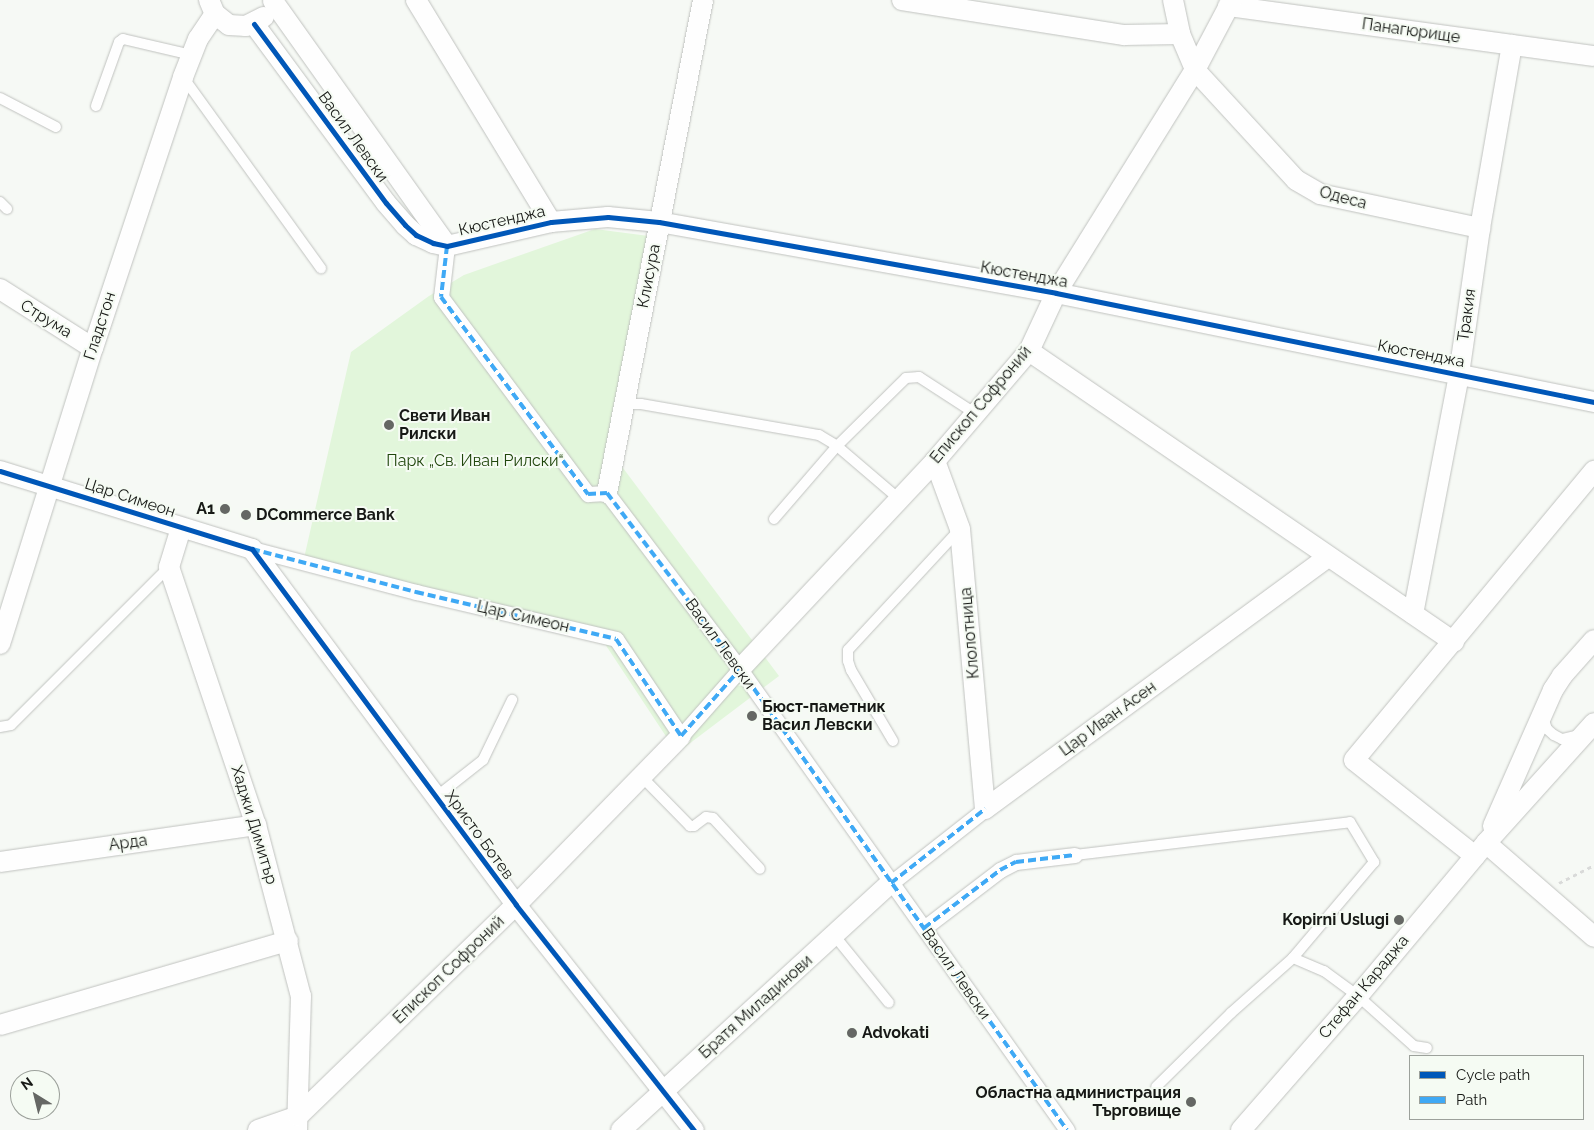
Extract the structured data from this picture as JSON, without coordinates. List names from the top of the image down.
{
  "streets": {
    "street": [
      "Панагюрище",
      "Васил Левски",
      "Одеса",
      "Кюстенджа",
      "Клисура",
      "Тракия",
      "Струма",
      "Гладстон",
      "Епископ Софроний",
      "Цар Симеон",
      "Клолотница",
      "Цар Иван Асен",
      "Хаджи Димитър",
      "Христо Ботев",
      "Арда",
      "Стефан Караджа",
      "Братя Миладинови"
    ]
  },
  "crossings": [
    ["Панагюрище", "Тракия"],
    ["Панагюрище", "Епископ Софроний"],
    ["Васил Левски", "Кюстенджа"],
    ["Васил Левски", "Клисура"],
    ["Васил Левски", "Епископ Софроний"],
    ["Васил Левски", "Цар Иван Асен"],
    ["Васил Левски", "Братя Миладинови"],
    ["Одеса", "Тракия"],
    ["Одеса", "Епископ Софроний"],
    ["Кюстенджа", "Клисура"],
    ["Кюстенджа", "Тракия"],
    ["Кюстенджа", "Епископ Софроний"],
    ["Струма", "Гладстон"],
    ["Гладстон", "Цар Симеон"],
    ["Епископ Софроний", "Цар Симеон"],
    ["Епископ Софроний", "Клолотница"],
    ["Епископ Софроний", "Хаджи Димитър"],
    ["Епископ Софроний", "Христо Ботев"],
    ["Цар Симеон", "Христо Ботев"],
    ["Клолотница", "Цар Иван Асен"],
    ["Цар Иван Асен", "Братя Миладинови"],
    ["Хаджи Димитър", "Арда"],
    ["Христо Ботев", "Братя Миладинови"]
  ],
  "parks": ["Парк „Св. Иван Рилски“"],
  "places": [
    "Свети Иван Рилски",
    "A1",
    "DCommerce Bank",
    "Бюст-паметник Васил Левски",
    "Kopirni Uslugi",
    "Advokati",
    "Областна администрация Търговище"
  ],
  "legend": ["Cycle path", "Path"],
  "north": "top left"
}
